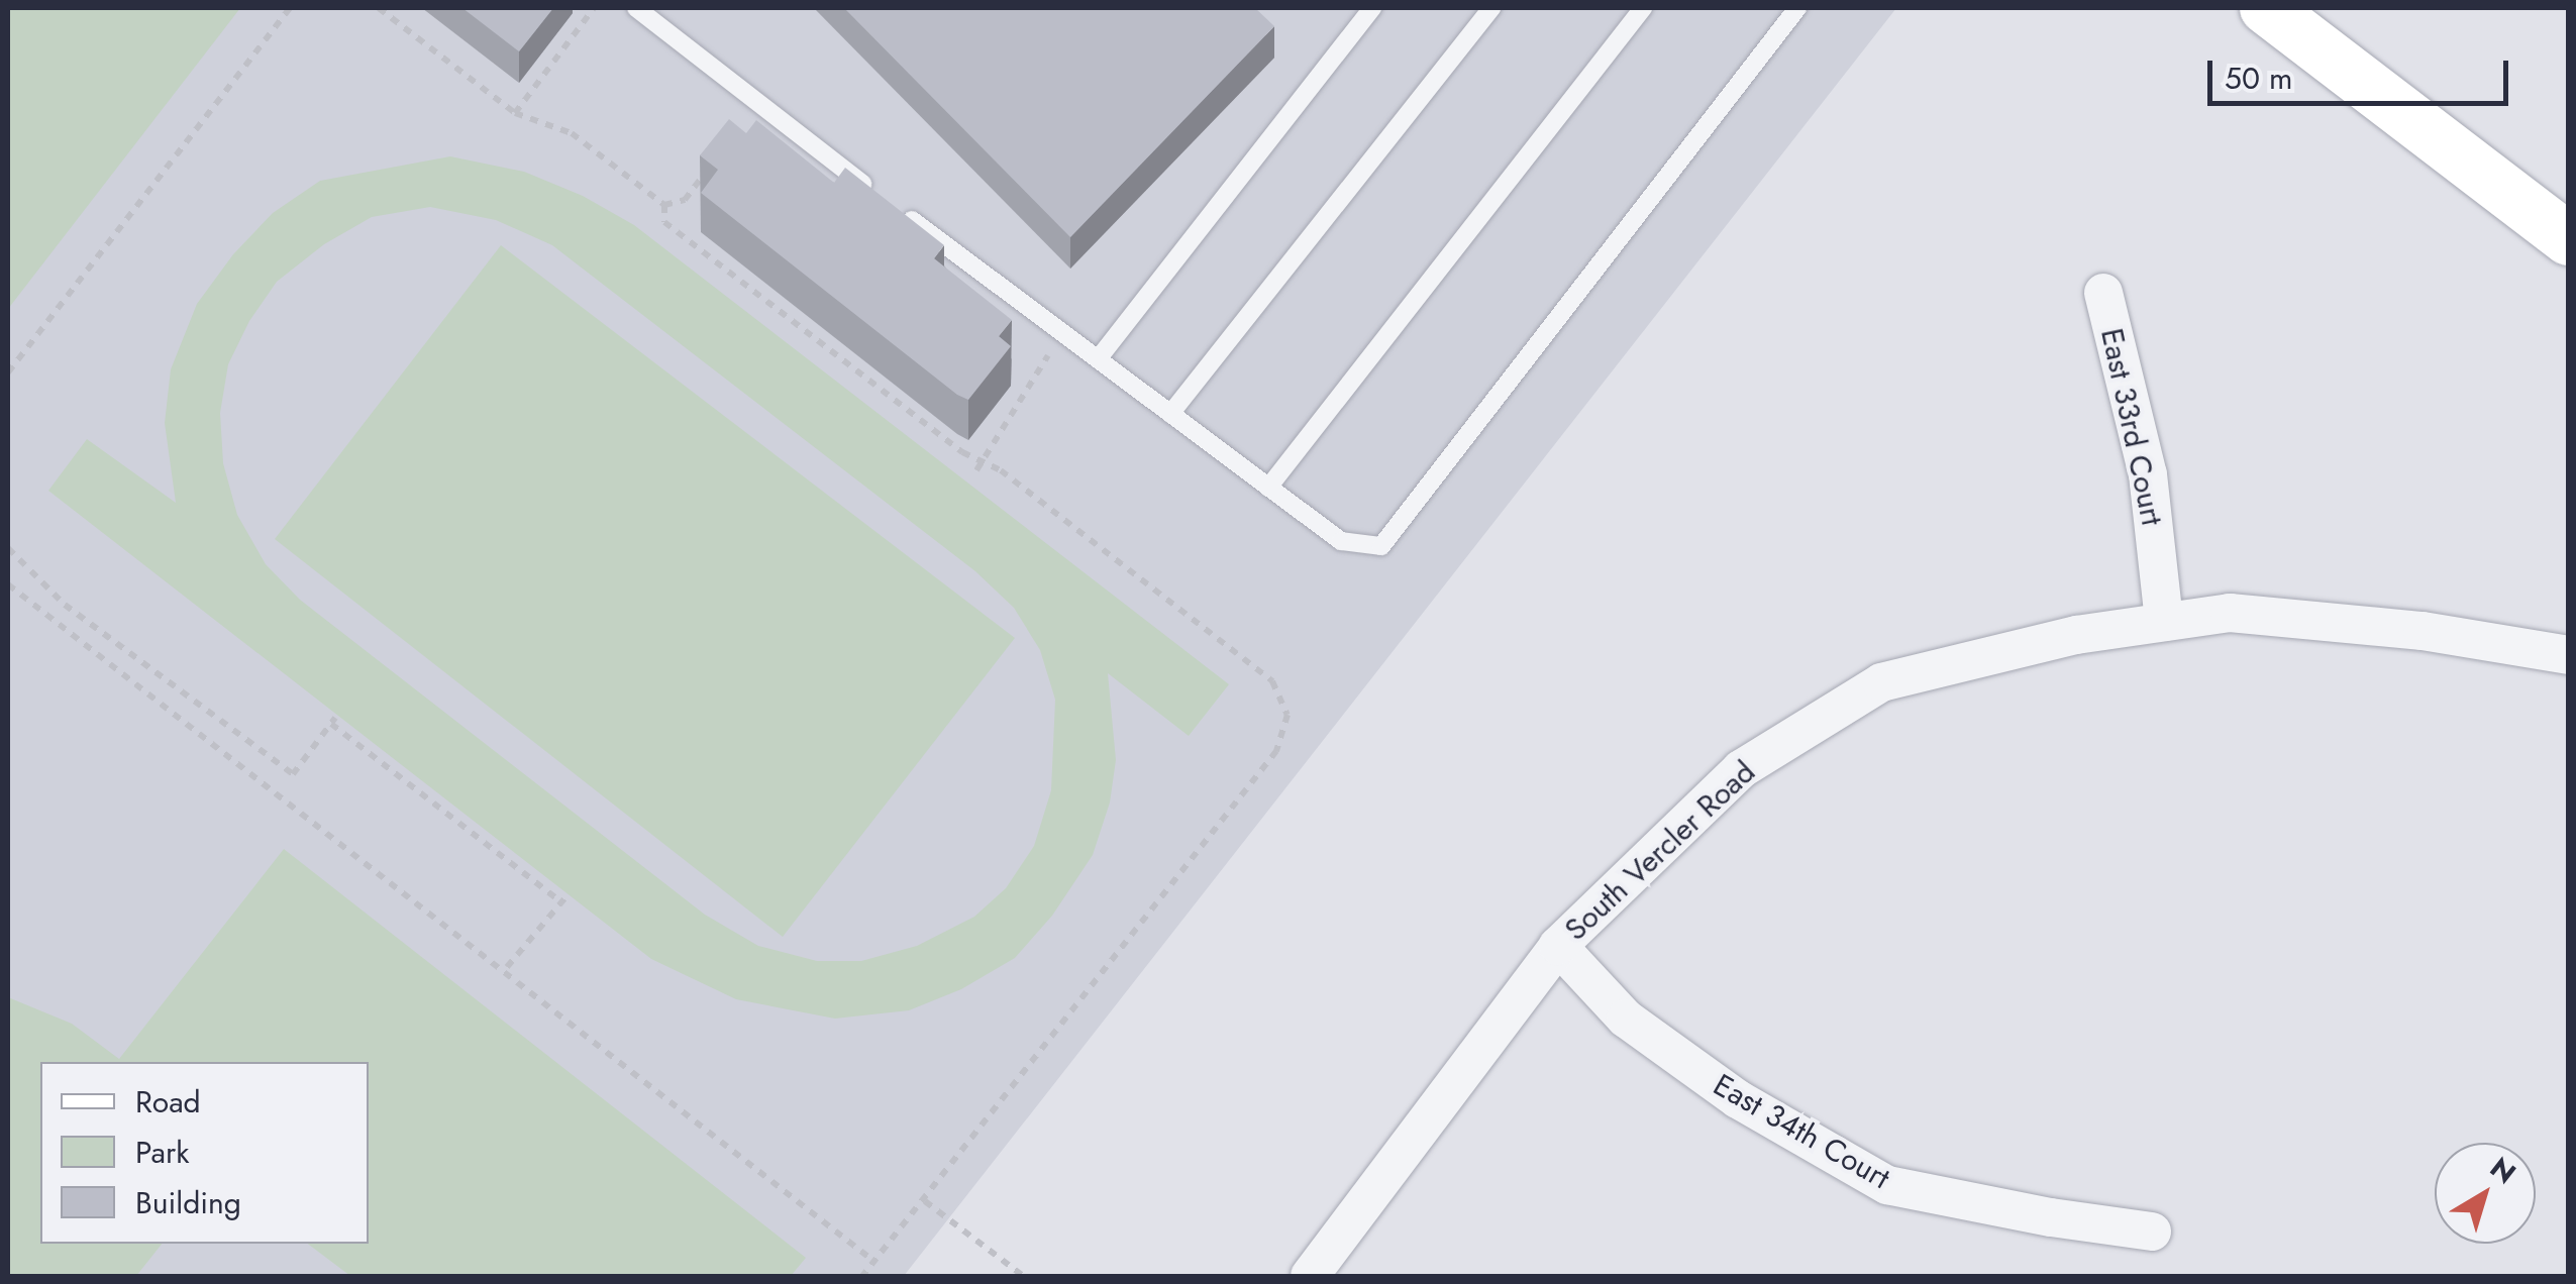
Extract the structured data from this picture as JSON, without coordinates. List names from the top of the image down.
{
  "streets": {
    "street": ["East 33rd Court", "South Vercler Road", "East 34th Court"]
  },
  "crossings": [
    ["East 33rd Court", "South Vercler Road"],
    ["South Vercler Road", "East 34th Court"]
  ],
  "legend": ["Road", "Park", "Building"],
  "scale_bar": "50 m",
  "north": "top right"
}
